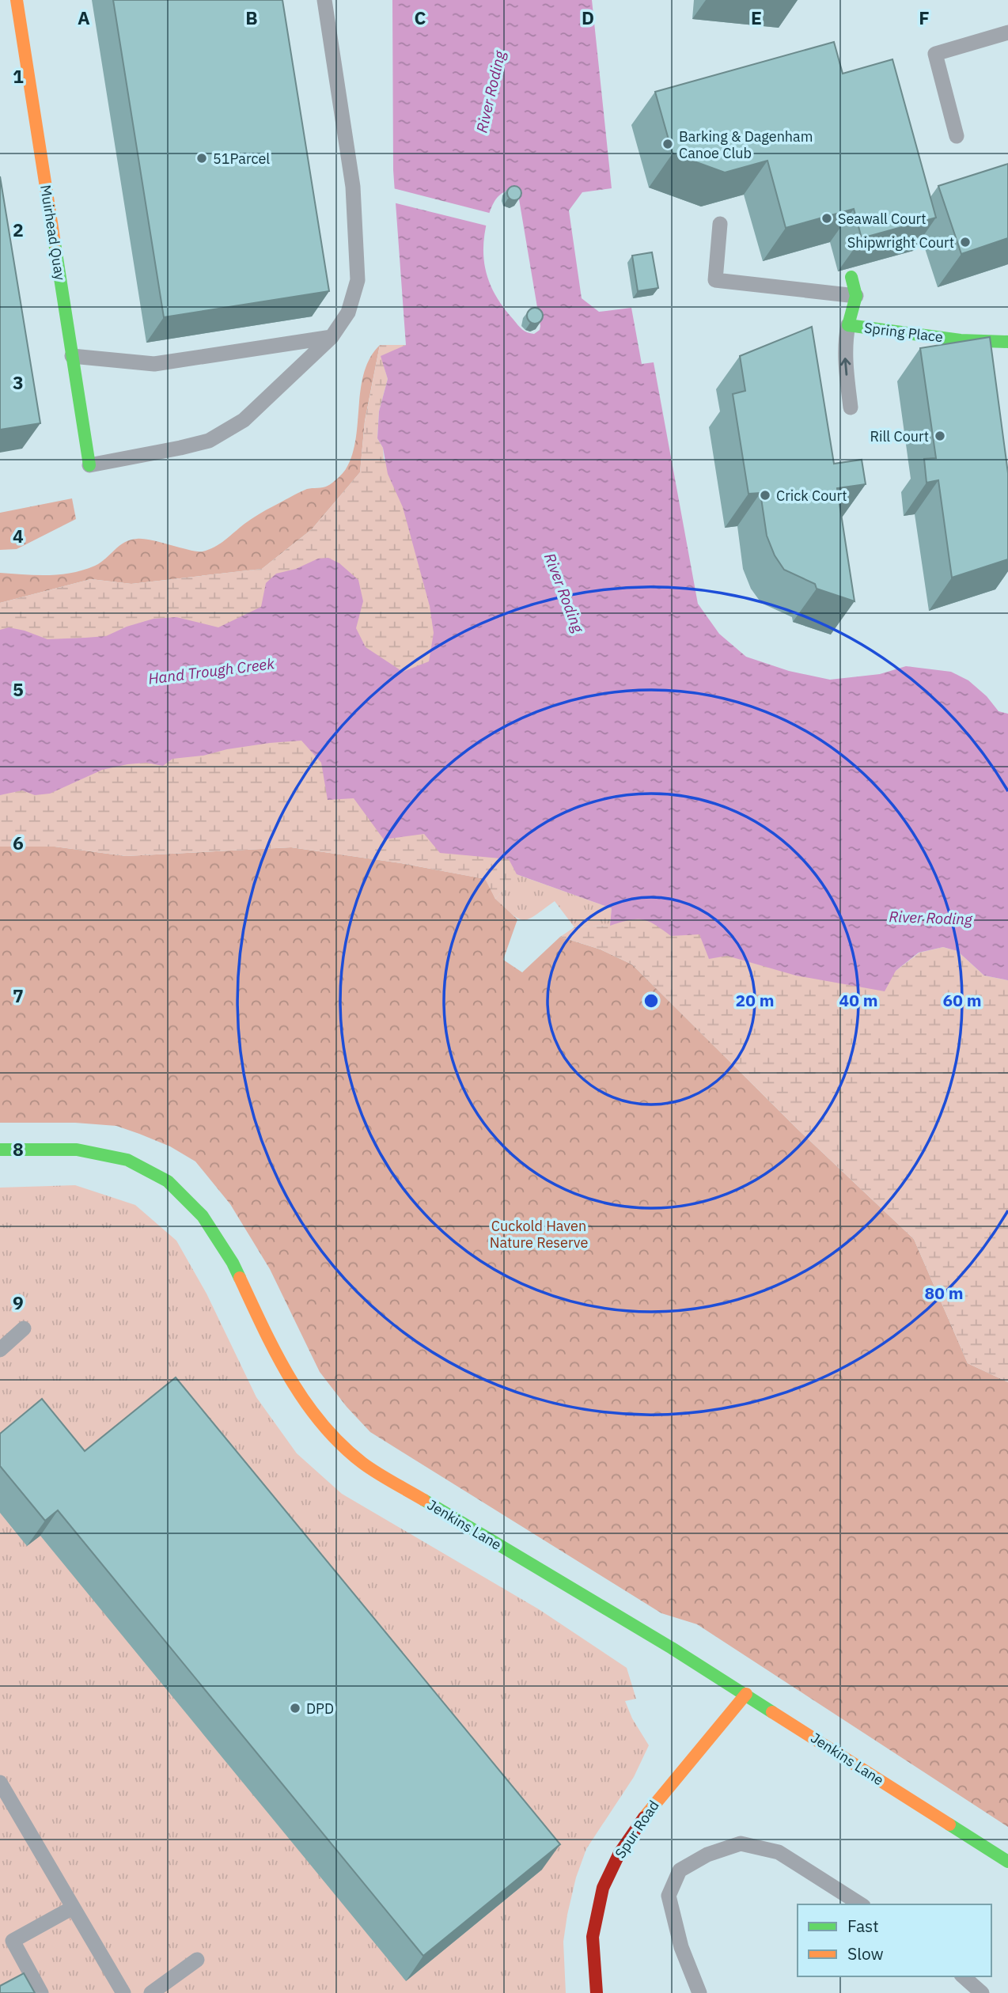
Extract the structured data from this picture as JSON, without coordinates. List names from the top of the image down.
{
  "streets": {
    "street": [
      "Muirhead Quay",
      "Spring Place",
      "Jenkins Lane",
      "Spur Road"
    ]
  },
  "crossings": [
    ["Jenkins Lane", "Spur Road"]
  ],
  "water": ["River Roding", "Hand Trough Creek"],
  "parks": ["Cuckold Haven Nature Reserve"],
  "places": [
    "Barking & Dagenham Canoe Club",
    "51Parcel",
    "Seawall Court",
    "Shipwright Court",
    "Rill Court",
    "Crick Court",
    "DPD"
  ],
  "legend": ["Fast", "Slow"],
  "grid": {
    "columns": [
      "A",
      "B",
      "C",
      "D",
      "E",
      "F"
    ],
    "rows": [
      "1",
      "2",
      "3",
      "4",
      "5",
      "6",
      "7",
      "8",
      "9"
    ]
  },
  "rings": [
    "20 m",
    "40 m",
    "60 m",
    "80 m"
  ]
}
